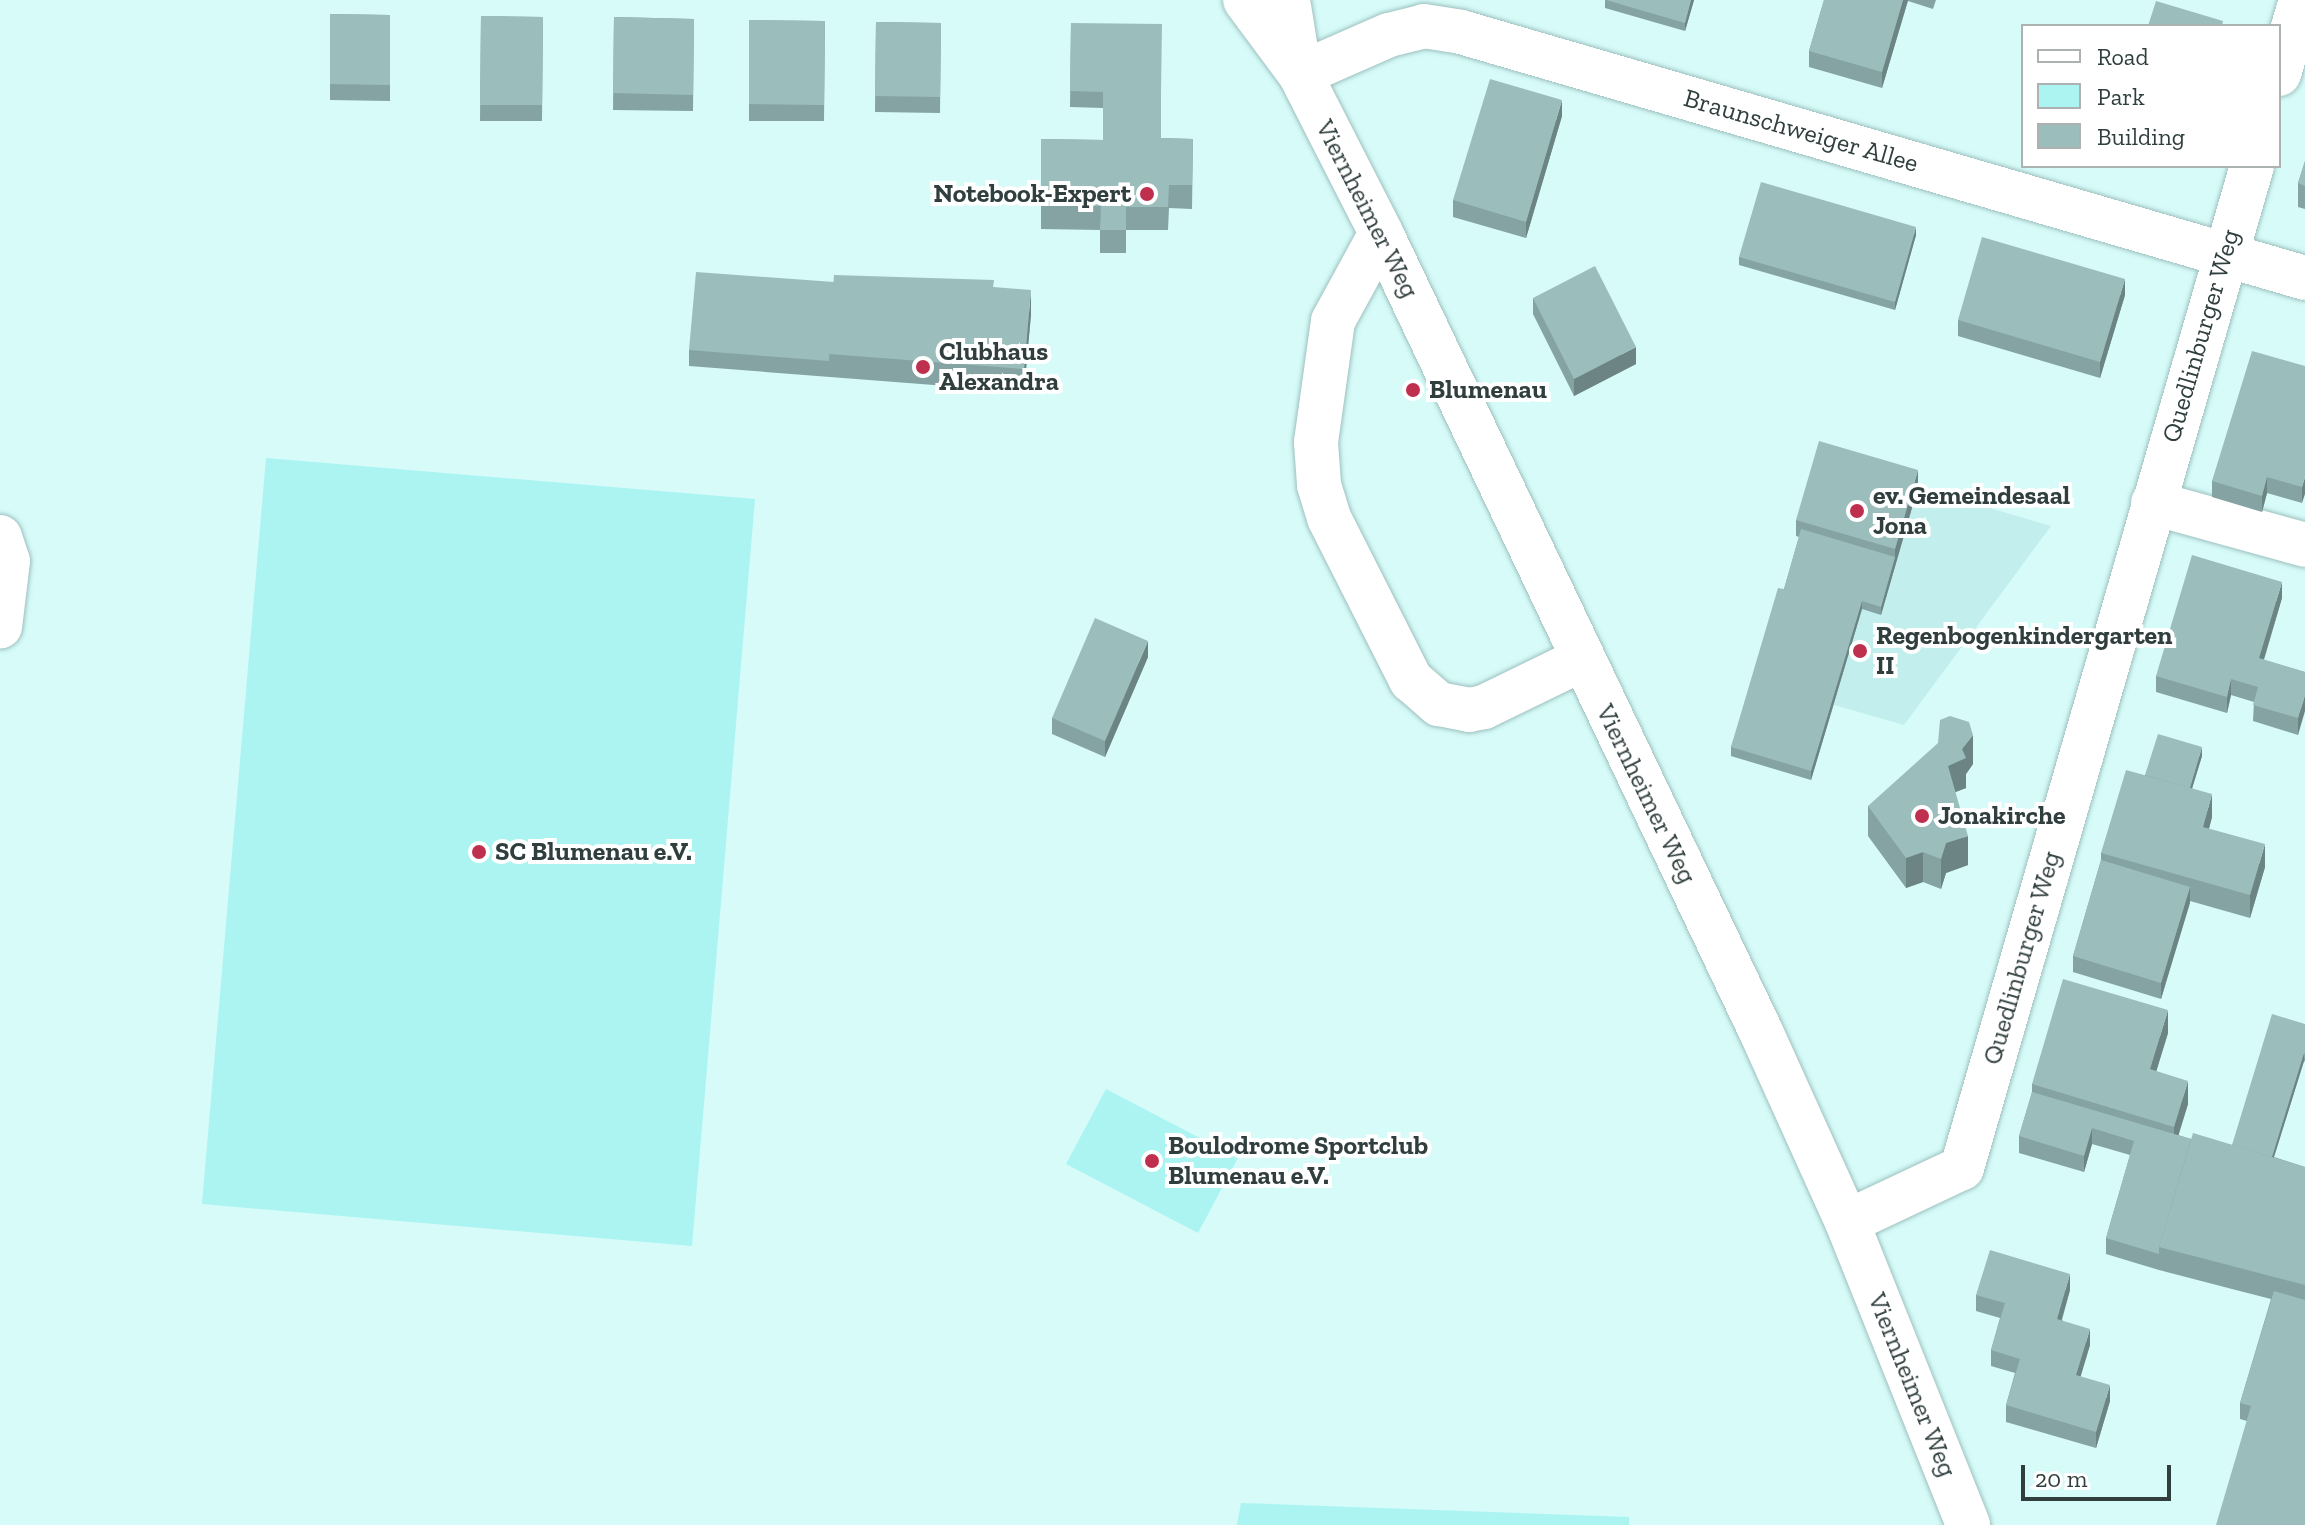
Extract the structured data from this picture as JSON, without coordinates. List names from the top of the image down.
{
  "streets": {
    "street": ["Braunschweiger Allee", "Viernheimer Weg", "Quedlinburger Weg"]
  },
  "crossings": [
    ["Braunschweiger Allee", "Viernheimer Weg"],
    ["Braunschweiger Allee", "Quedlinburger Weg"],
    ["Viernheimer Weg", "Quedlinburger Weg"]
  ],
  "places": [
    "Notebook-Expert",
    "Clubhaus Alexandra",
    "Blumenau",
    "ev. Gemeindesaal Jona",
    "Regenbogenkindergarten II",
    "Jonakirche",
    "SC Blumenau e.V.",
    "Boulodrome Sportclub Blumenau e.V."
  ],
  "legend": ["Road", "Park", "Building"],
  "scale_bar": "20 m"
}
